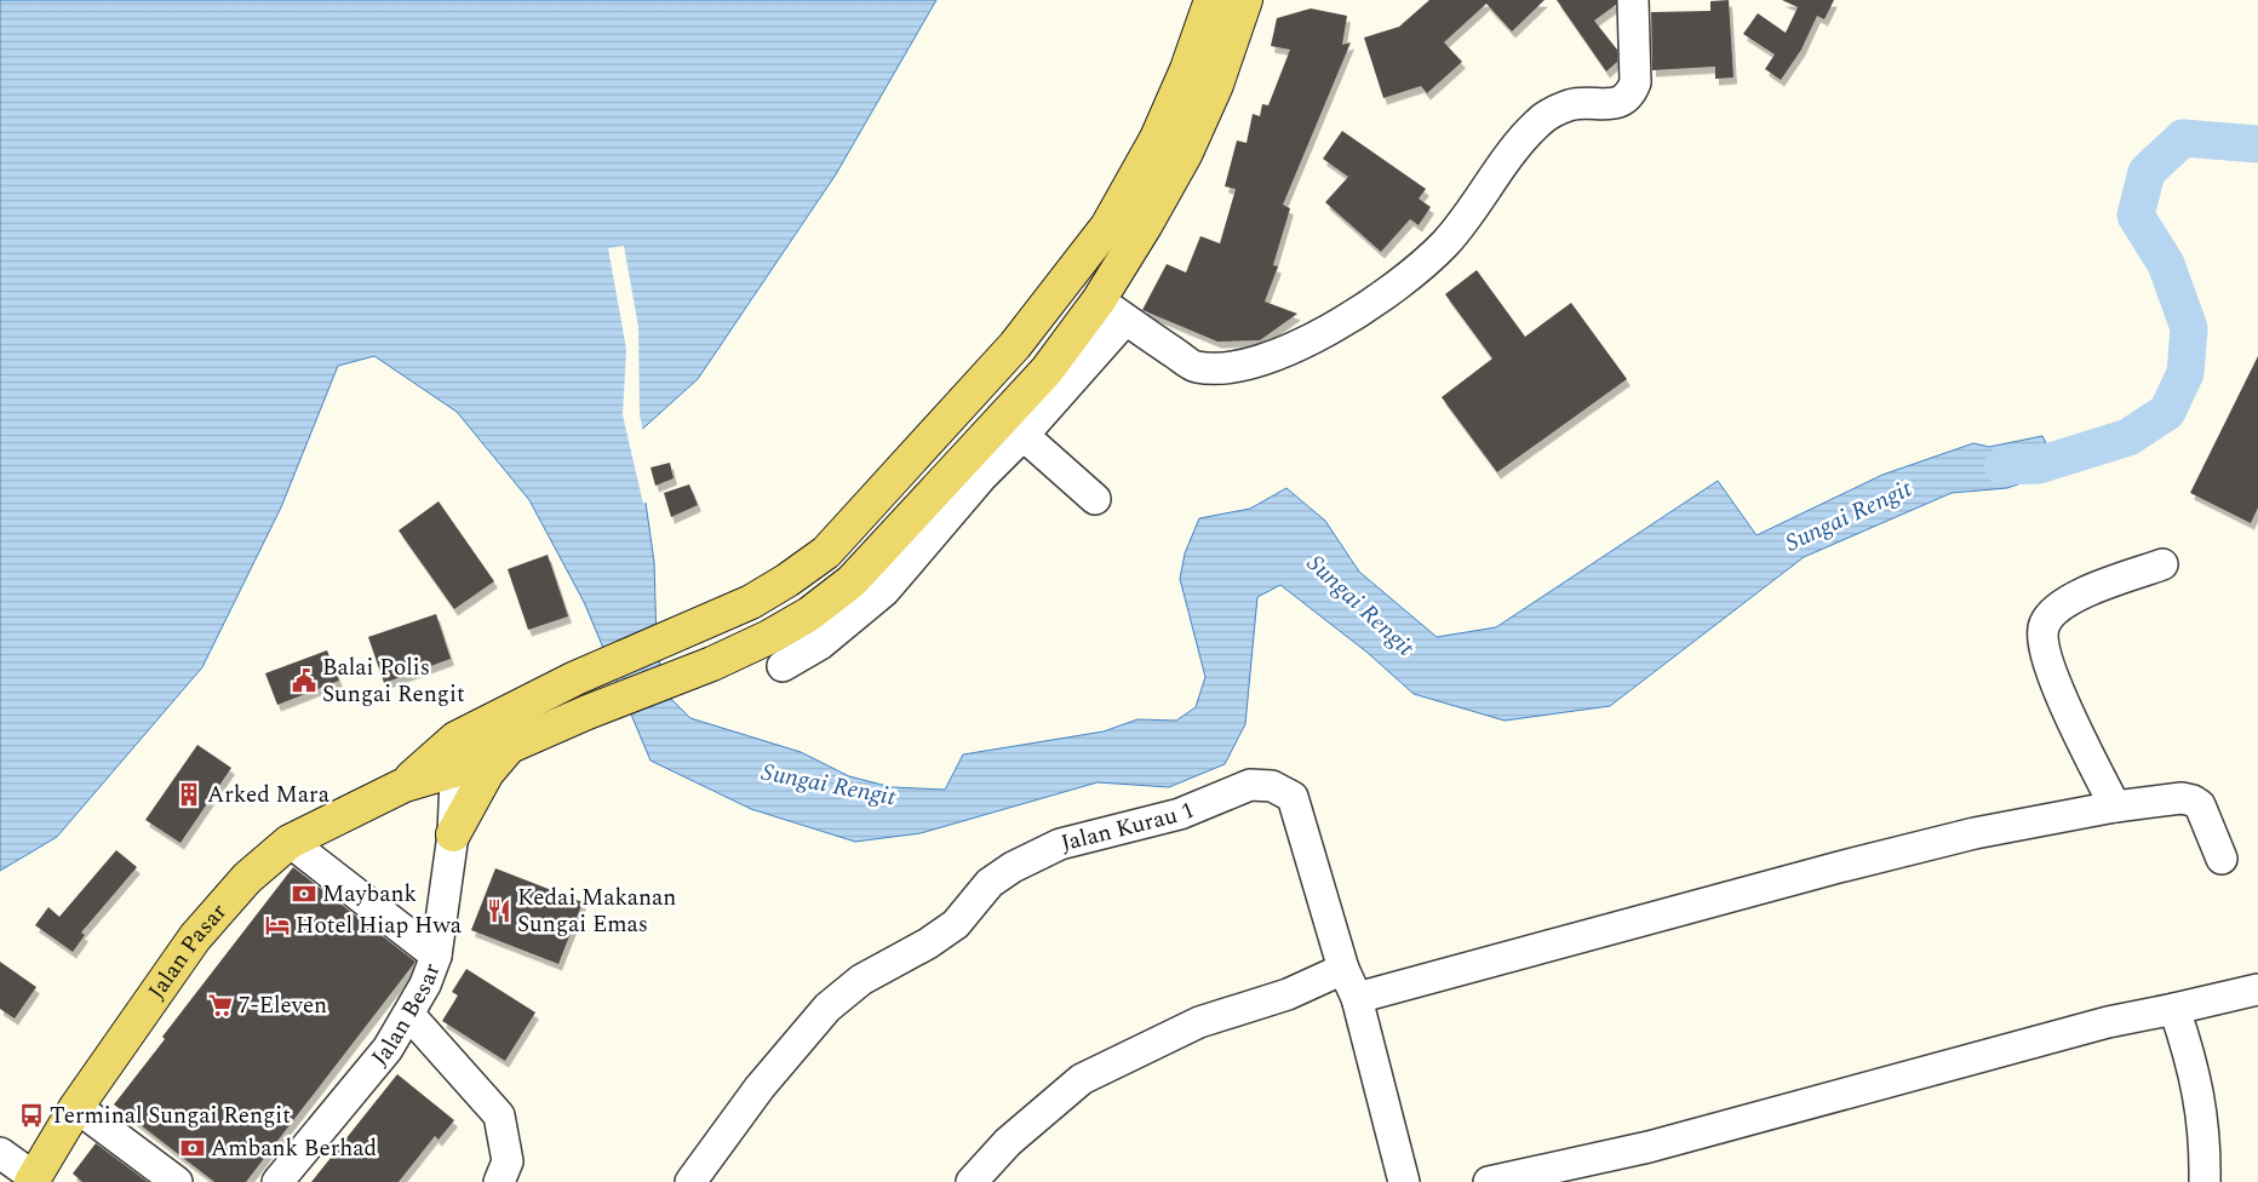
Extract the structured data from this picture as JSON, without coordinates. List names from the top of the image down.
{
  "streets": {
    "main road": ["Jalan Pasar"],
    "street": ["Jalan Kurau 1", "Jalan Besar"]
  },
  "crossings": [
    ["Jalan Pasar", "Jalan Besar"]
  ],
  "water": ["Sungai Rengit"],
  "places": {
    "public building": ["Balai Polis Sungai Rengit"],
    "building": ["Arked Mara"],
    "bank": ["Maybank", "Ambank Berhad"],
    "restaurant": ["Kedai Makanan Sungai Emas"],
    "hotel": ["Hotel Hiap Hwa"],
    "supermarket": ["7-Eleven"],
    "bus stop": ["Terminal Sungai Rengit"]
  }
}
